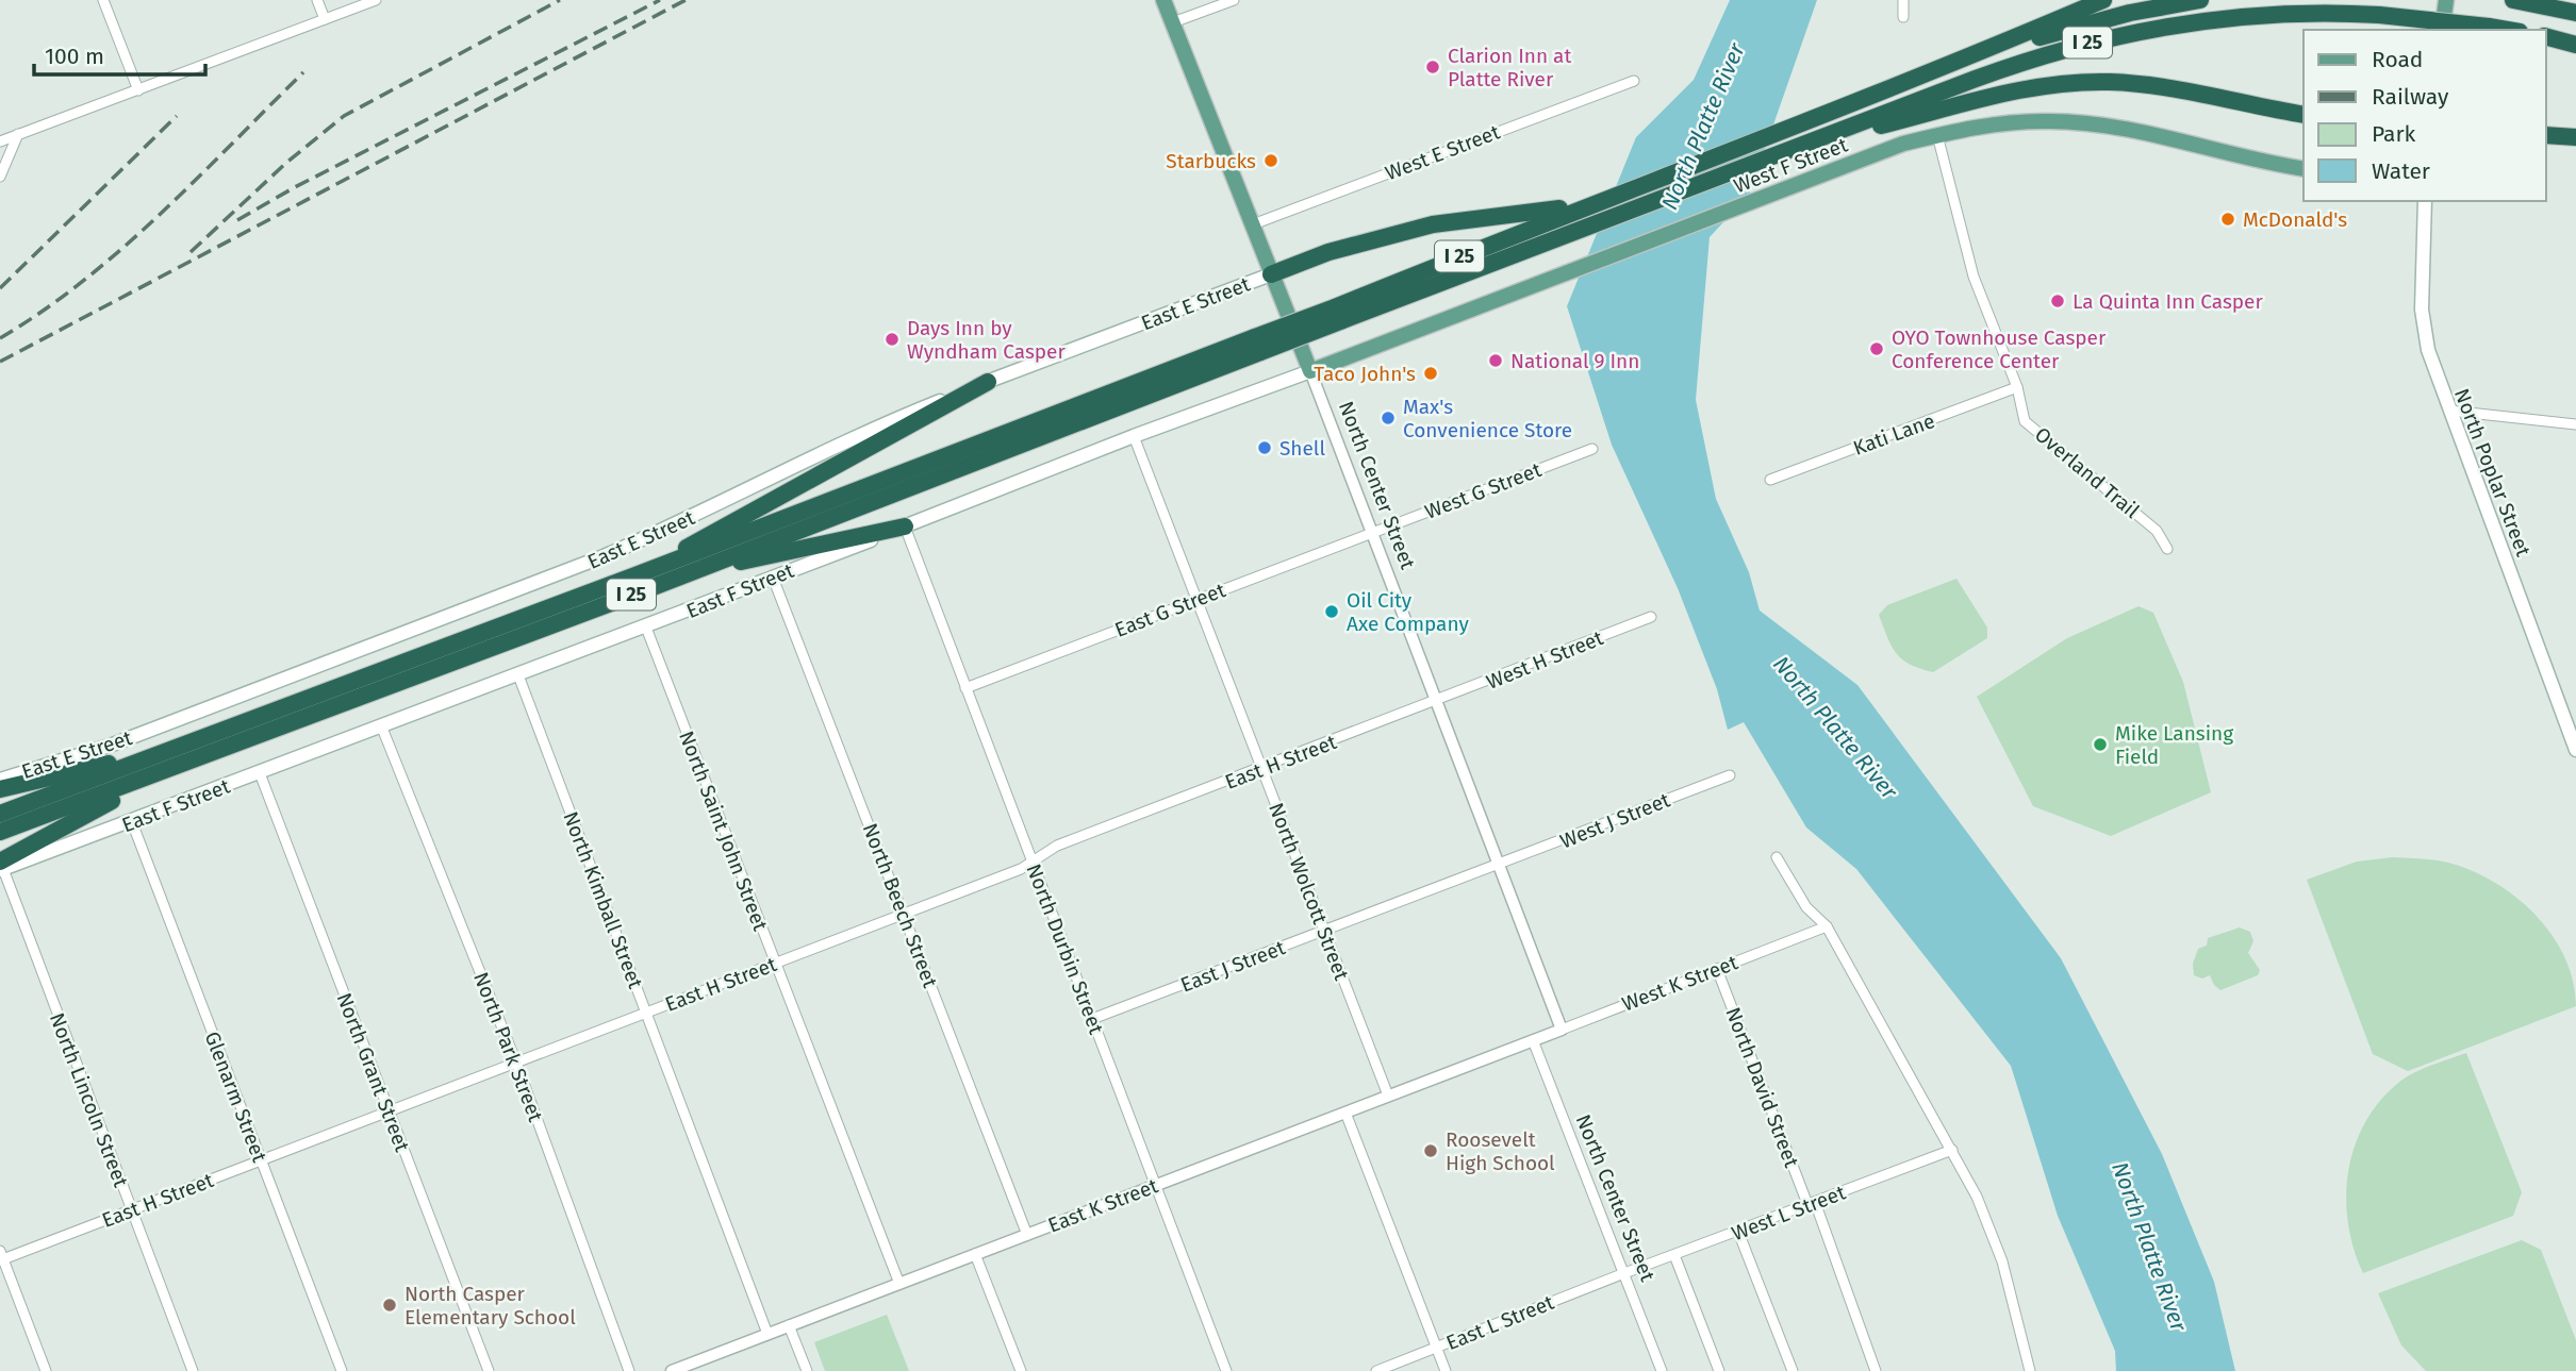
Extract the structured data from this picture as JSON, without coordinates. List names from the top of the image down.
{
  "streets": {
    "highway": ["I 25"],
    "main road": [
      "West F Street",
      "East E Street",
      "North Poplar Street",
      "North Center Street",
      "East F Street"
    ],
    "street": [
      "West E Street",
      "Kati Lane",
      "Overland Trail",
      "West G Street",
      "East G Street",
      "West H Street",
      "East H Street",
      "West J Street",
      "North Saint John Street",
      "North Wolcott Street",
      "North Kimball Street",
      "North Beech Street",
      "North Durbin Street",
      "East J Street",
      "West K Street",
      "North Park Street",
      "North Grant Street",
      "North David Street",
      "Glenarm Street",
      "North Lincoln Street",
      "East K Street",
      "West L Street",
      "East L Street"
    ]
  },
  "crossings": [
    ["West E Street", "North Center Street"],
    ["West F Street", "Overland Trail"],
    ["West F Street", "North Center Street"],
    ["West F Street", "East F Street"],
    ["East E Street", "North Center Street"],
    ["Kati Lane", "Overland Trail"],
    ["North Center Street", "West G Street"],
    ["North Center Street", "East F Street"],
    ["North Center Street", "East G Street"],
    ["North Center Street", "West H Street"],
    ["North Center Street", "East H Street"],
    ["North Center Street", "West J Street"],
    ["North Center Street", "East J Street"],
    ["North Center Street", "West K Street"],
    ["North Center Street", "East K Street"],
    ["North Center Street", "West L Street"],
    ["North Center Street", "East L Street"],
    ["West G Street", "East G Street"],
    ["East F Street", "North Saint John Street"],
    ["East F Street", "North Wolcott Street"],
    ["East F Street", "North Kimball Street"],
    ["East F Street", "North Beech Street"],
    ["East F Street", "North Durbin Street"],
    ["East F Street", "North Park Street"],
    ["East F Street", "North Grant Street"],
    ["East F Street", "Glenarm Street"],
    ["East F Street", "North Lincoln Street"],
    ["East G Street", "North Wolcott Street"],
    ["East G Street", "North Durbin Street"],
    ["West H Street", "East H Street"],
    ["East H Street", "North Saint John Street"],
    ["East H Street", "North Wolcott Street"],
    ["East H Street", "North Kimball Street"],
    ["East H Street", "North Beech Street"],
    ["East H Street", "North Durbin Street"],
    ["East H Street", "North Park Street"],
    ["East H Street", "North Grant Street"],
    ["East H Street", "Glenarm Street"],
    ["East H Street", "North Lincoln Street"],
    ["West J Street", "East J Street"],
    ["North Saint John Street", "East K Street"],
    ["North Wolcott Street", "East J Street"],
    ["North Wolcott Street", "East K Street"],
    ["North Kimball Street", "East K Street"],
    ["North Beech Street", "East K Street"],
    ["North Durbin Street", "East J Street"],
    ["North Durbin Street", "East K Street"],
    ["West K Street", "North David Street"],
    ["West K Street", "East K Street"],
    ["North David Street", "West L Street"],
    ["West L Street", "East L Street"]
  ],
  "water": ["North Platte River"],
  "places": [
    "Clarion Inn at Platte River",
    "Starbucks",
    "McDonald's",
    "La Quinta Inn Casper",
    "Days Inn by Wyndham Casper",
    "OYO Townhouse Casper Conference Center",
    "National 9 Inn",
    "Taco John's",
    "Max's Convenience Store",
    "Shell",
    "Oil City Axe Company",
    "Mike Lansing Field",
    "Roosevelt High School",
    "North Casper Elementary School"
  ],
  "legend": [
    "Road",
    "Railway",
    "Park",
    "Water"
  ],
  "scale_bar": "100 m"
}
